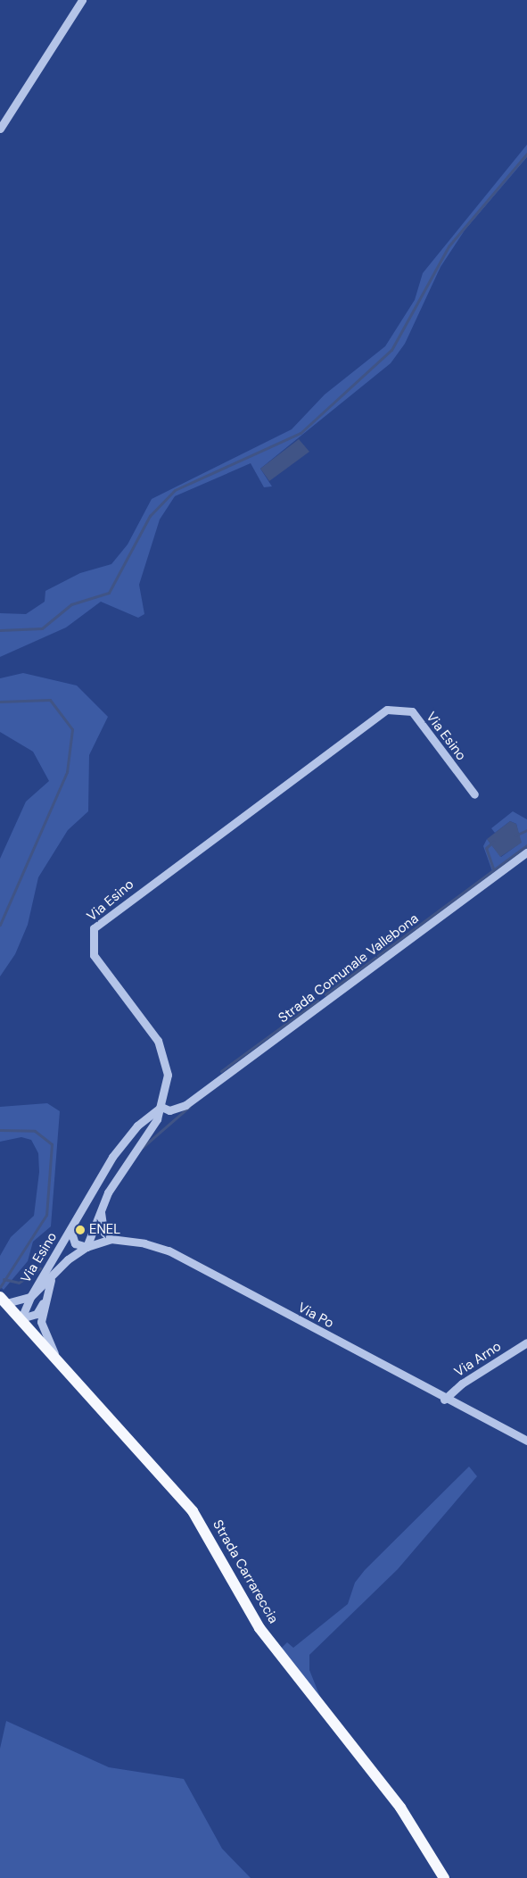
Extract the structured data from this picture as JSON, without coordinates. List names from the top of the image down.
{
  "streets": {
    "main road": ["Strada Carrareccia"],
    "street": [
      "Via Esino",
      "Strada Comunale Vallebona",
      "Via Po",
      "Via Arno"
    ]
  },
  "crossings": [
    ["Via Esino", "Strada Comunale Vallebona"],
    ["Via Esino", "Via Po"],
    ["Via Esino", "Strada Carrareccia"],
    ["Via Po", "Via Arno"]
  ],
  "places": ["ENEL"]
}
